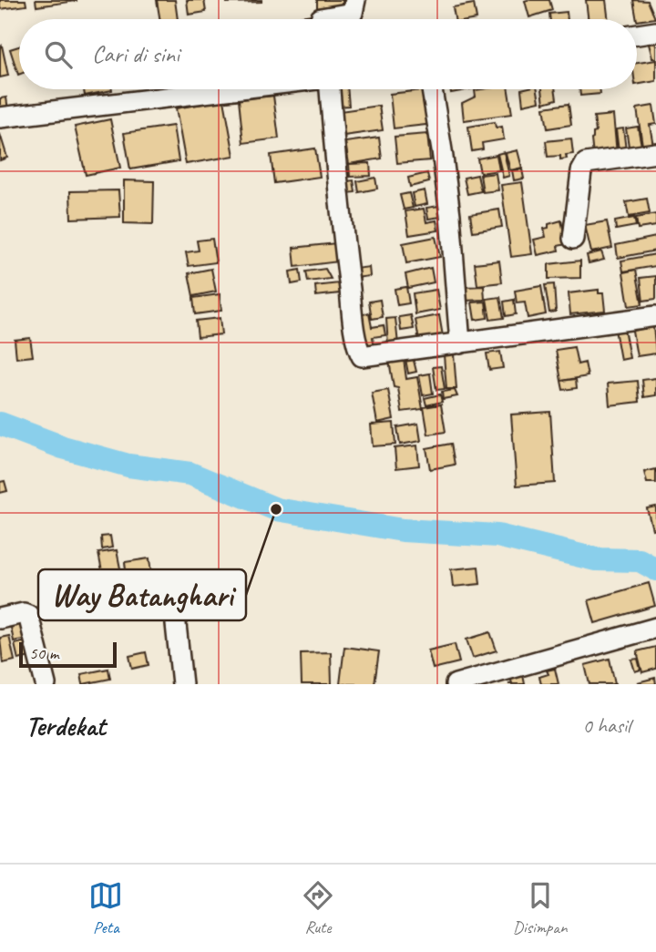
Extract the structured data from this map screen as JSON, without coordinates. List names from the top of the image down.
{
  "places": ["Way Batanghari"],
  "scale_bar": "50 m",
  "page": {
    "search": "Cari di sini",
    "scale": "50 m",
    "heading": ["Terdekat", "0 hasil"],
    "nav": ["Peta", "Rute", "Disimpan"]
  }
}
